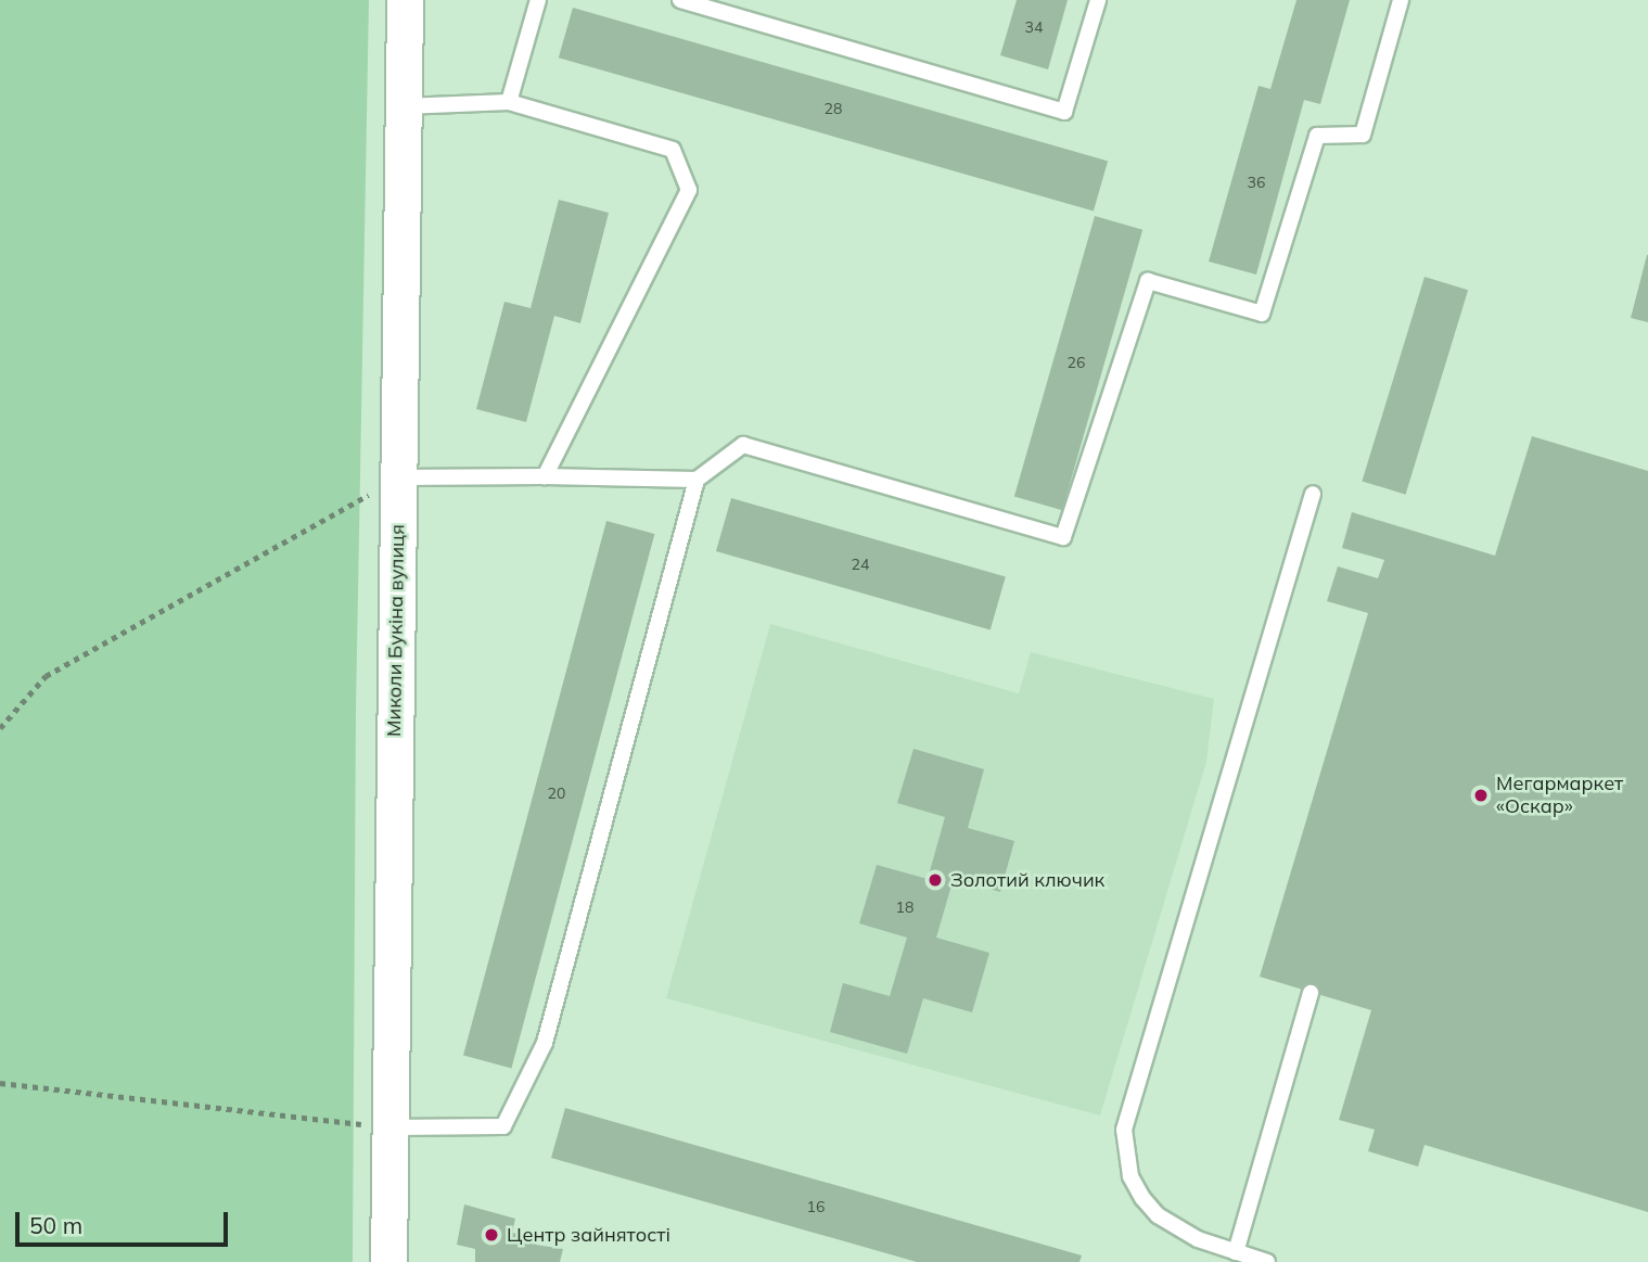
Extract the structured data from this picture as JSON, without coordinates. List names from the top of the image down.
{
  "streets": {
    "street": ["Миколи Букіна вулиця"]
  },
  "places": ["Мегармаркет «Оскар»", "Золотий ключик", "Центр зайнятості"],
  "house_numbers": [
    "34",
    "28",
    "36",
    "26",
    "24",
    "20",
    "18",
    "16"
  ],
  "scale_bar": "50 m"
}
